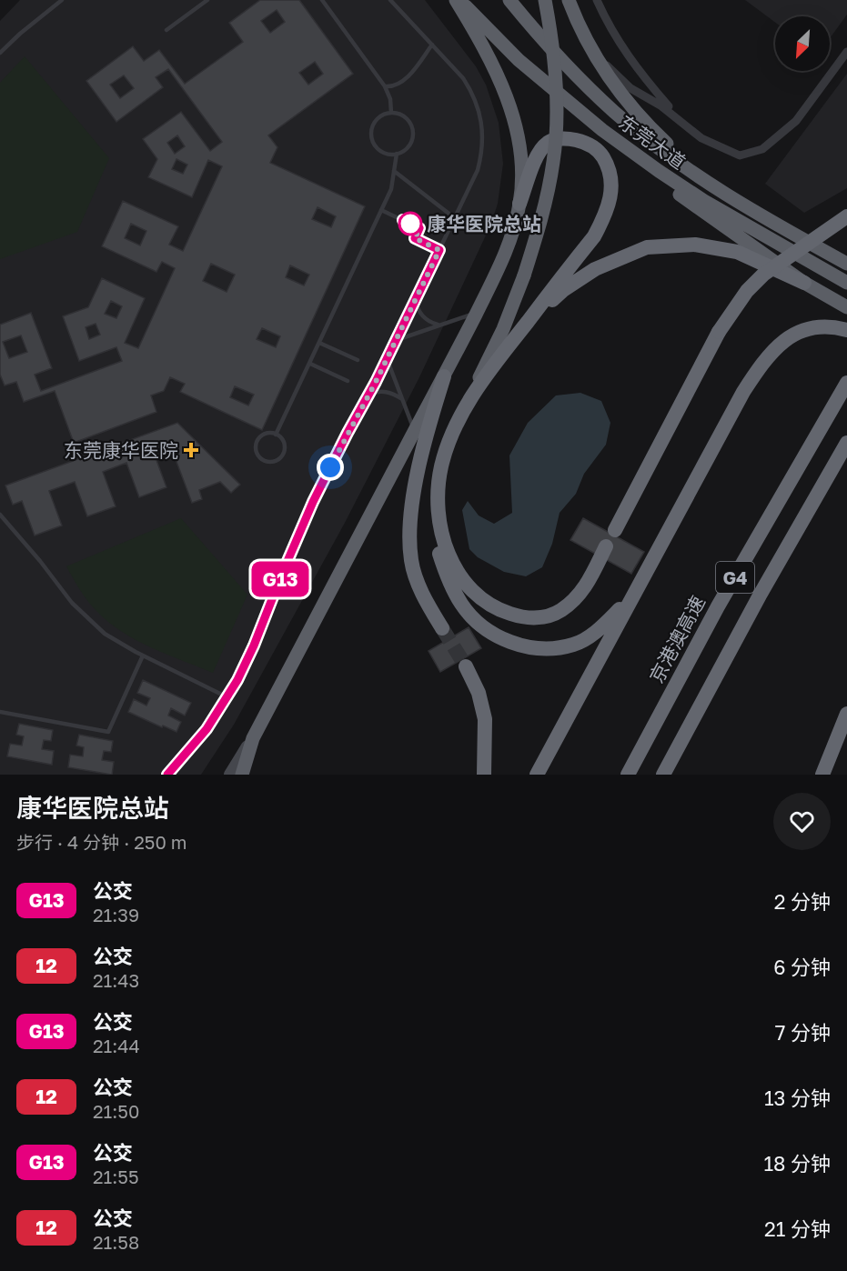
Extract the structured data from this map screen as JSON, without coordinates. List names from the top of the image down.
{
  "streets": {
    "highway": ["东莞大道", "G4", "京港澳高速"]
  },
  "places": {
    "other": ["康华医院总站"],
    "health": ["东莞康华医院"]
  },
  "lines": ["bus line G13"],
  "north": "bottom left",
  "page": {
    "on_map": "G13",
    "heading": ["康华医院总站", "步行 · 4 分钟 · 250 m"],
    "list": [
      {
        "mark": "G13",
        "name": "公交",
        "note": "21:39",
        "value": "2 分钟"
      },
      {
        "mark": "12",
        "name": "公交",
        "note": "21:43",
        "value": "6 分钟"
      },
      {
        "mark": "G13",
        "name": "公交",
        "note": "21:44",
        "value": "7 分钟"
      },
      {
        "mark": "12",
        "name": "公交",
        "note": "21:50",
        "value": "13 分钟"
      },
      {
        "mark": "G13",
        "name": "公交",
        "note": "21:55",
        "value": "18 分钟"
      },
      {
        "mark": "12",
        "name": "公交",
        "note": "21:58",
        "value": "21 分钟"
      }
    ]
  }
}
